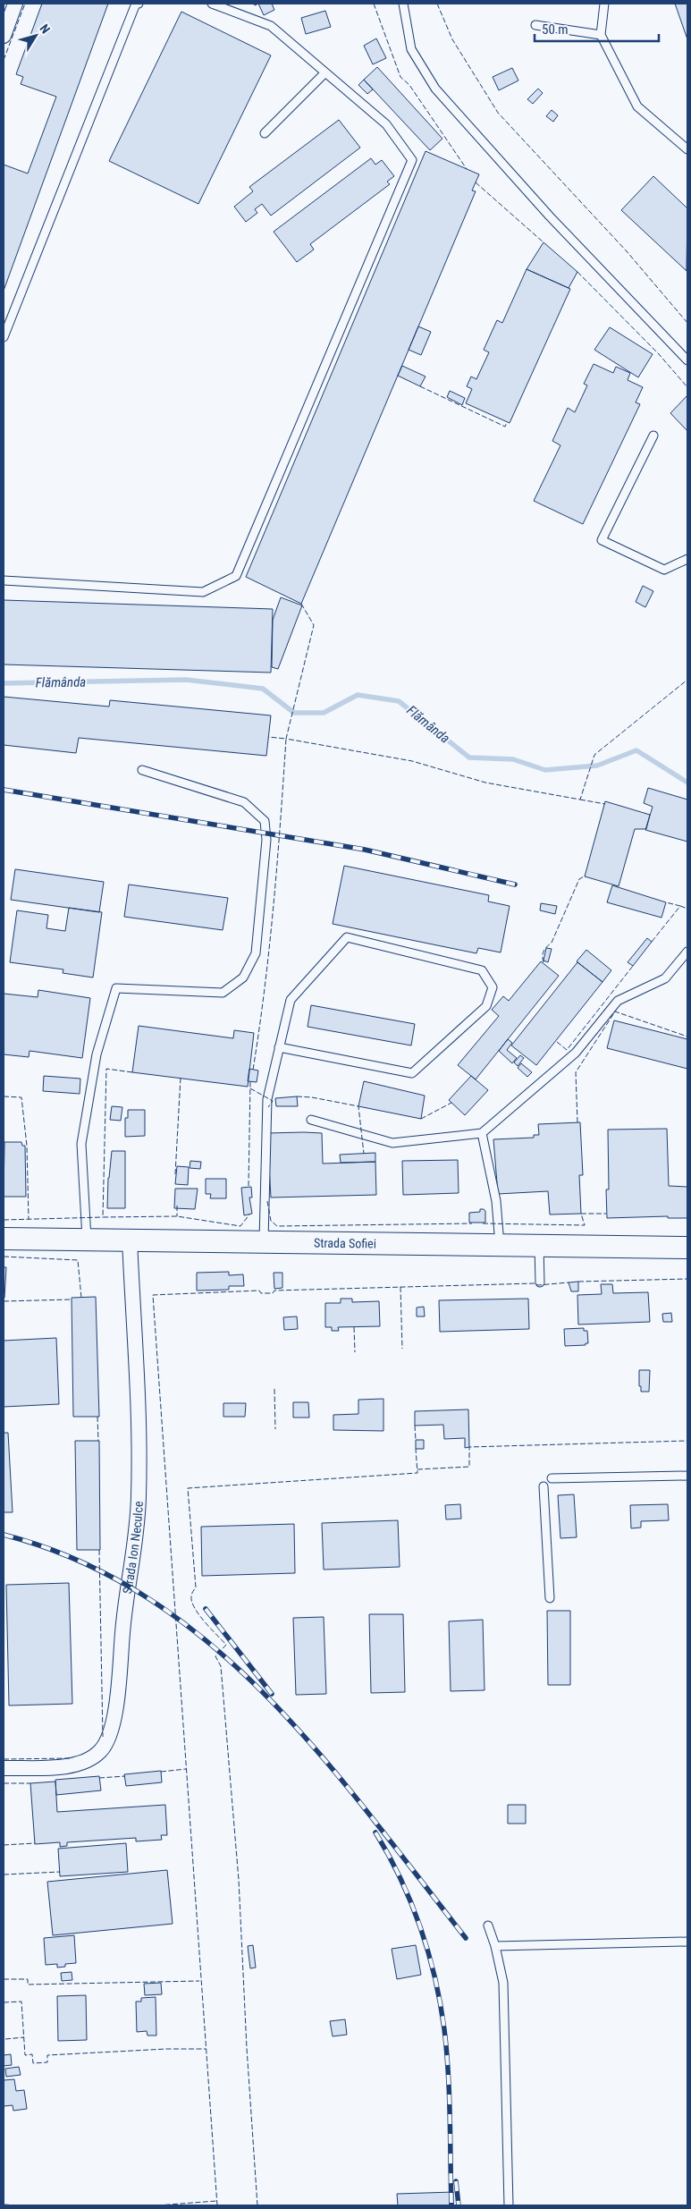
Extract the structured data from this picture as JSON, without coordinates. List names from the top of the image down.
{
  "streets": {
    "street": ["Strada Sofiei", "Strada Ion Neculce"]
  },
  "crossings": [
    ["Strada Sofiei", "Strada Ion Neculce"]
  ],
  "water": ["Flămânda"],
  "scale_bar": "50 m",
  "north": "top right"
}
